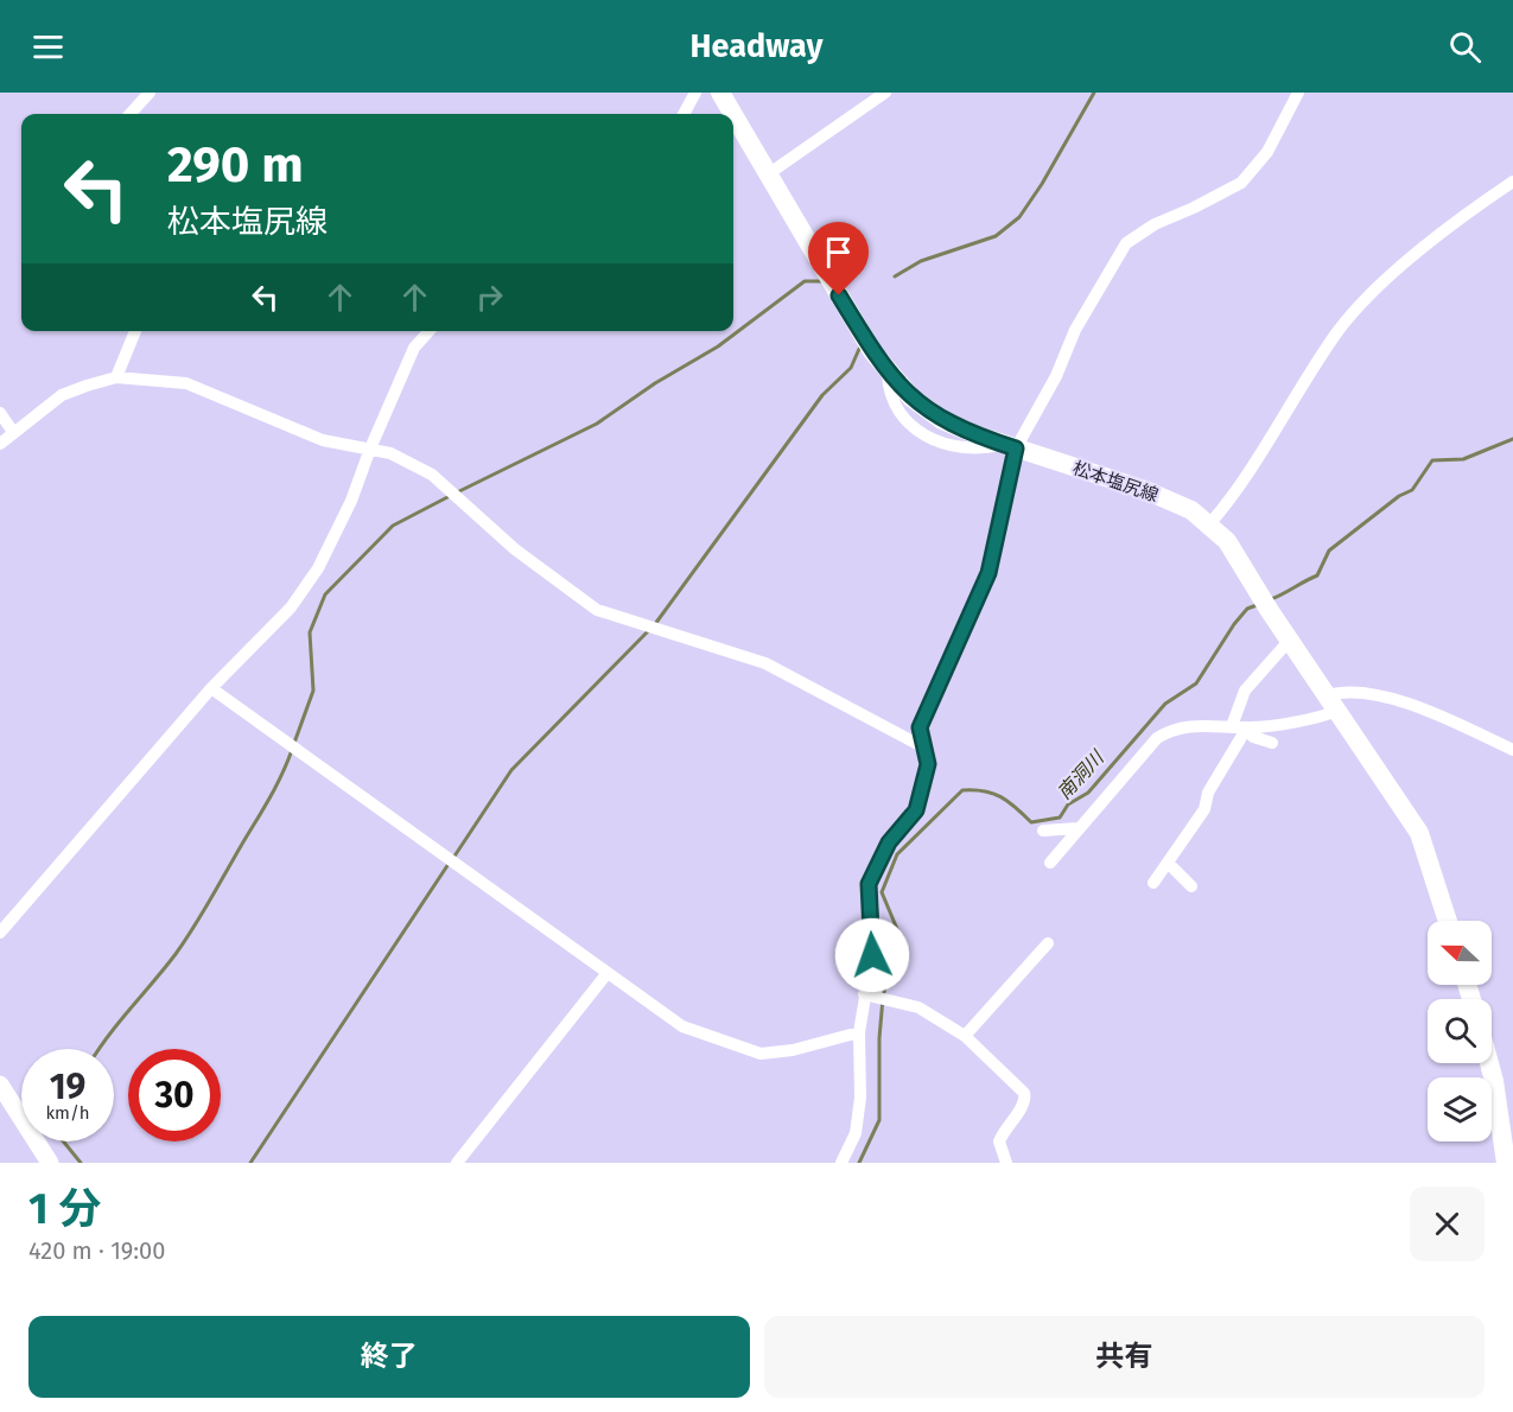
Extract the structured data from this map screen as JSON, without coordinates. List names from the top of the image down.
{
  "streets": {
    "main road": ["松本塩尻線"]
  },
  "water": ["南洞川"],
  "north": "left",
  "page": {
    "header": "Headway",
    "turn": ["290 m", "松本塩尻線"],
    "speed": "19 km/h",
    "limit": "30",
    "heading": ["1 分", "420 m · 19:00"],
    "buttons": ["終了", "共有"]
  }
}
